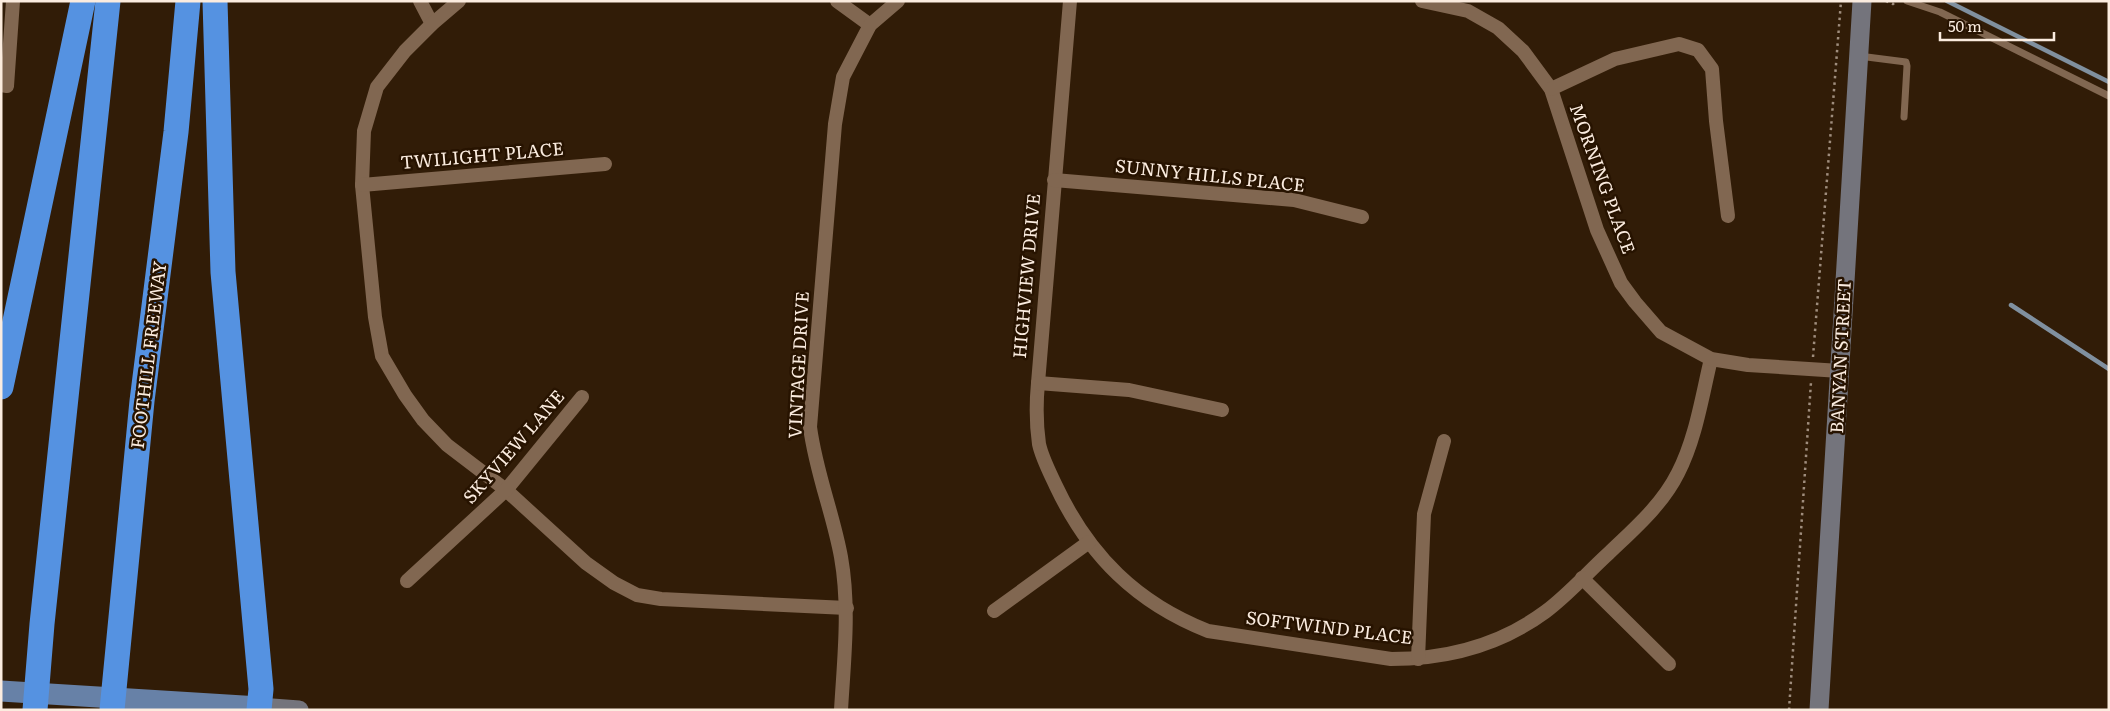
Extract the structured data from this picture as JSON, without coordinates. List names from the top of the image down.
{
  "streets": {
    "highway": ["FOOTHILL FREEWAY"],
    "main road": ["BANYAN STREET"],
    "street": [
      "TWILIGHT PLACE",
      "SUNNY HILLS PLACE",
      "MORNING PLACE",
      "HIGHVIEW DRIVE",
      "VINTAGE DRIVE",
      "SKYVIEW LANE",
      "SOFTWIND PLACE"
    ]
  },
  "crossings": [
    ["SUNNY HILLS PLACE", "HIGHVIEW DRIVE"],
    ["MORNING PLACE", "BANYAN STREET"],
    ["MORNING PLACE", "SOFTWIND PLACE"],
    ["HIGHVIEW DRIVE", "SOFTWIND PLACE"]
  ],
  "scale_bar": "50 m"
}
